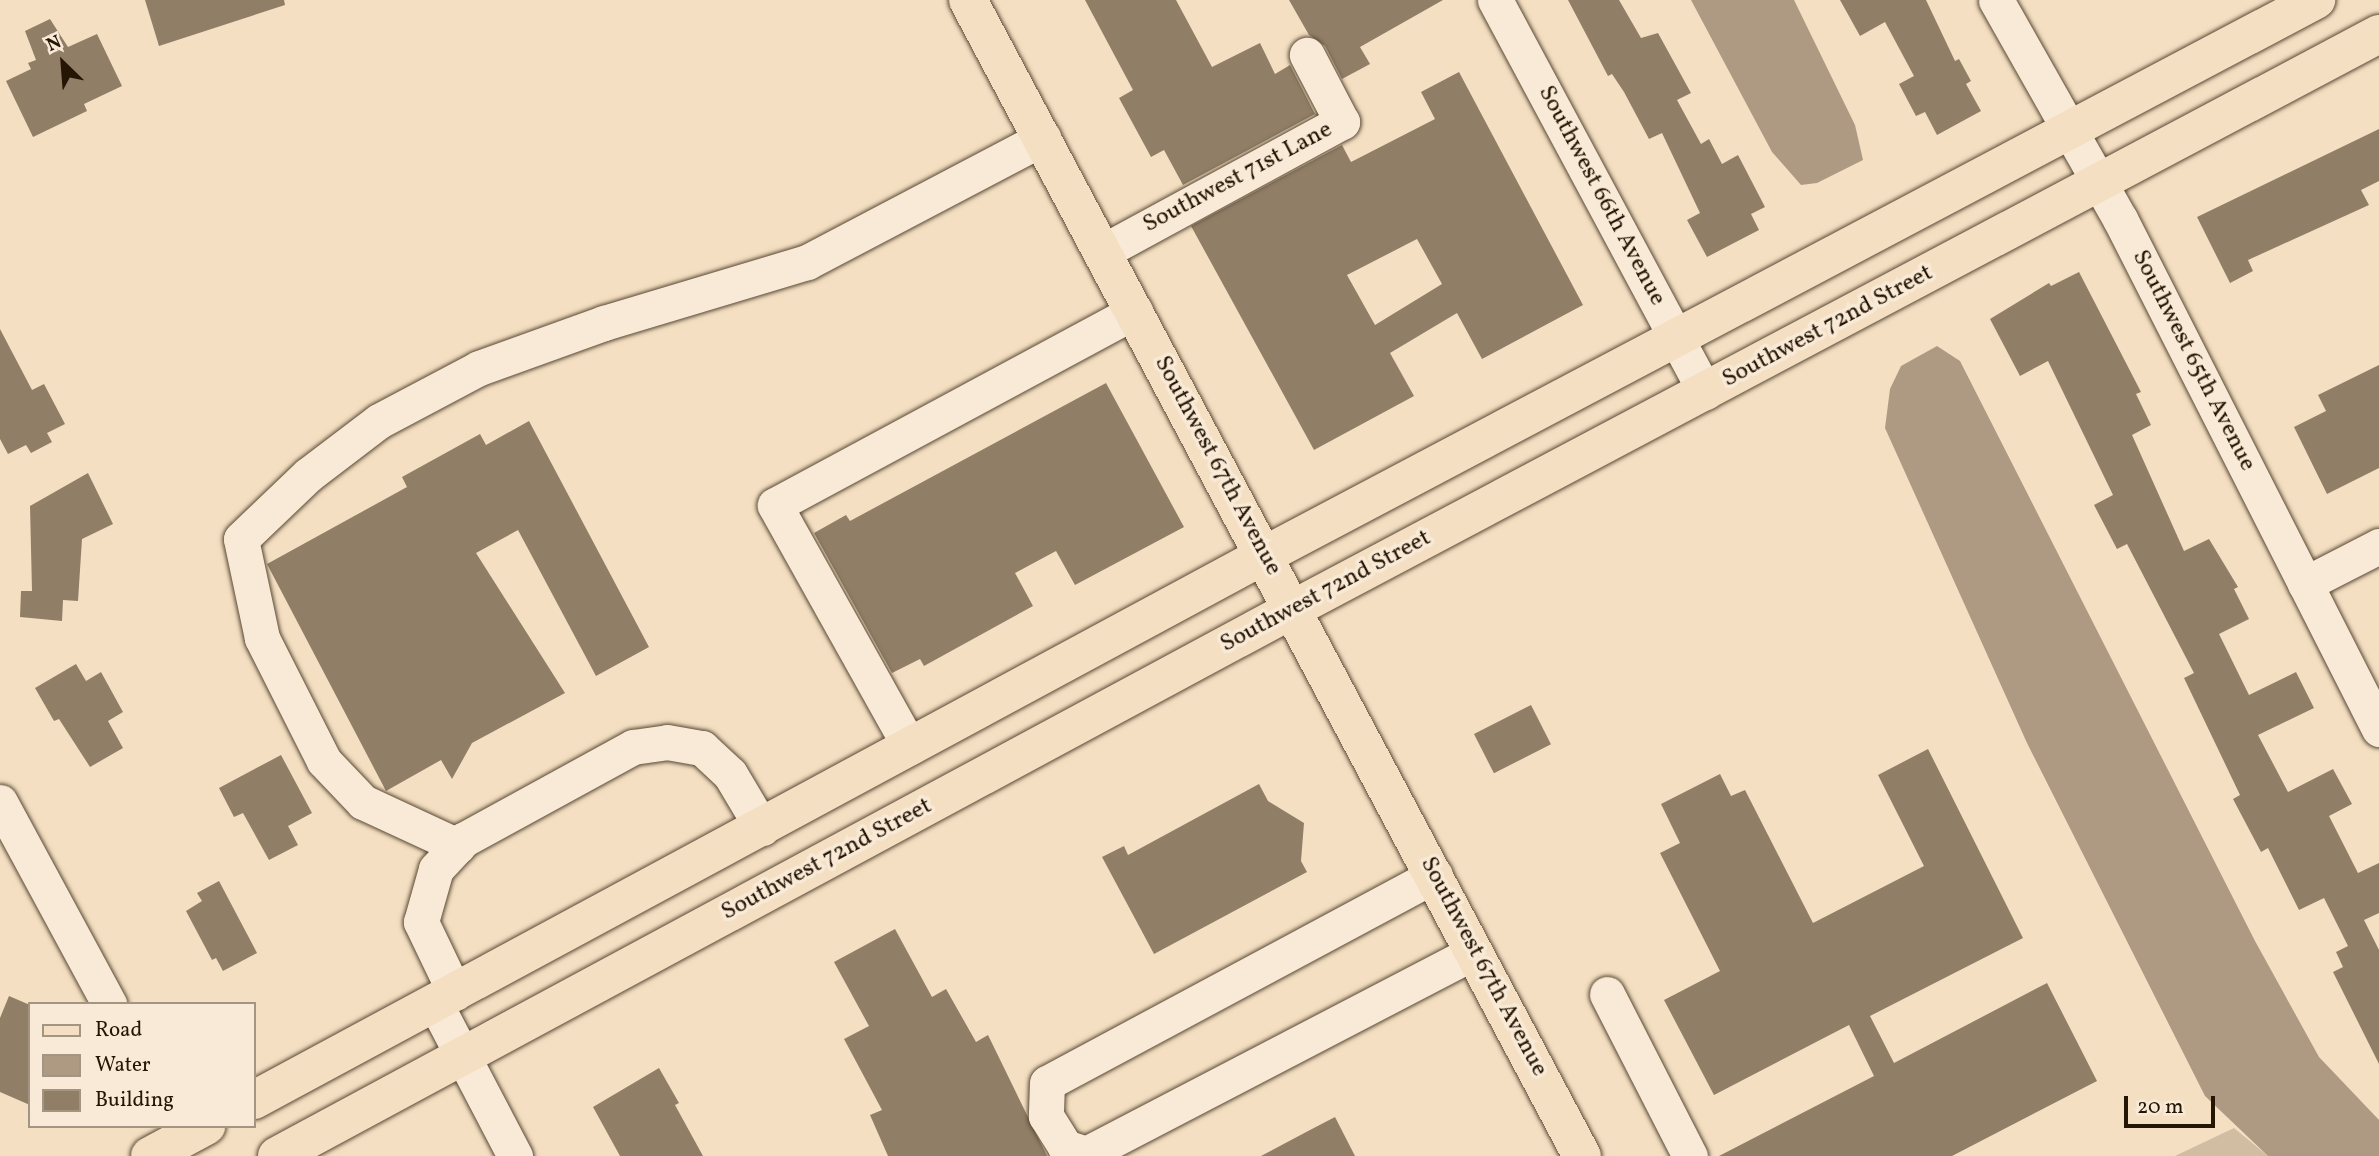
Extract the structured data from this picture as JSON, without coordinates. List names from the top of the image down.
{
  "streets": {
    "main road": ["Southwest 72nd Street", "Southwest 67th Avenue"],
    "street": ["Southwest 71st Lane", "Southwest 66th Avenue", "Southwest 65th Avenue"]
  },
  "crossings": [
    ["Southwest 71st Lane", "Southwest 67th Avenue"],
    ["Southwest 66th Avenue", "Southwest 72nd Street"],
    ["Southwest 72nd Street", "Southwest 65th Avenue"],
    ["Southwest 72nd Street", "Southwest 67th Avenue"]
  ],
  "legend": ["Road", "Water", "Building"],
  "scale_bar": "20 m",
  "north": "top left"
}
